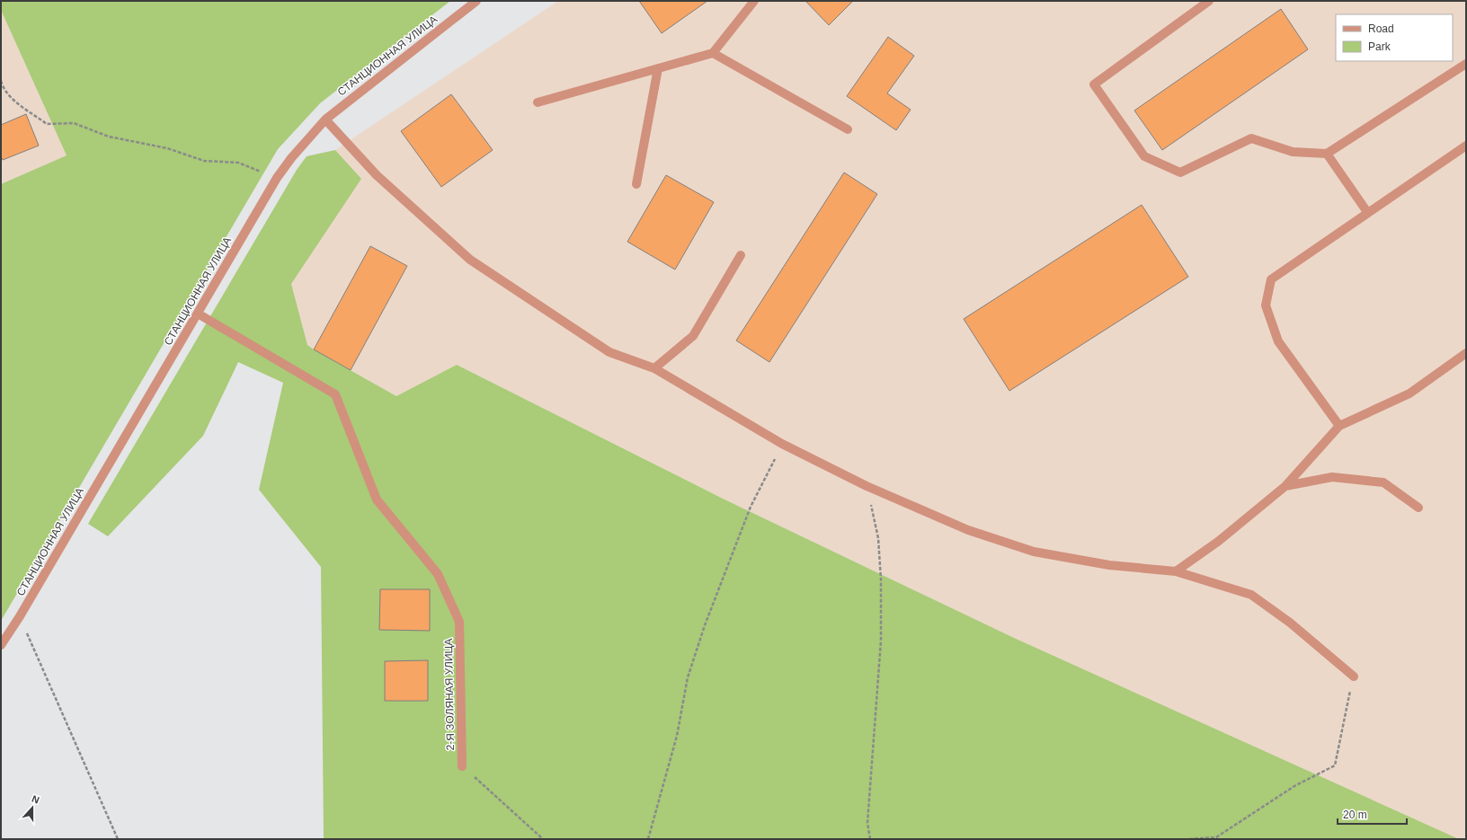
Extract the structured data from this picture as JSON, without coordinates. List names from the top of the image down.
{
  "streets": {
    "street": ["СТАНЦИОННАЯ УЛИЦА", "2-Я ЗОЛЯНАЯ УЛИЦА"]
  },
  "crossings": [
    ["СТАНЦИОННАЯ УЛИЦА", "2-Я ЗОЛЯНАЯ УЛИЦА"]
  ],
  "legend": ["Road", "Park"],
  "scale_bar": "20 m",
  "north": "top"
}
